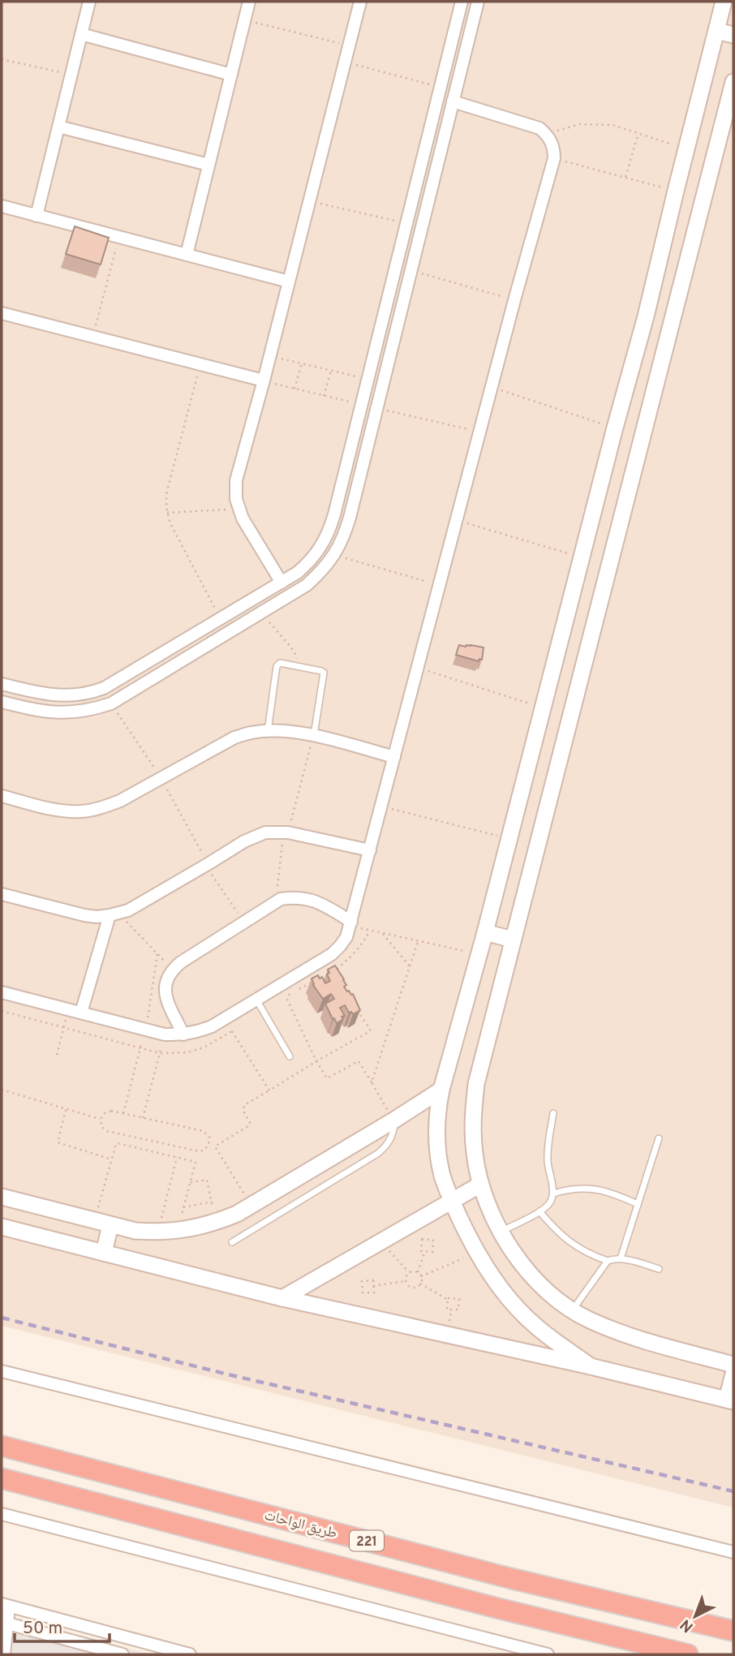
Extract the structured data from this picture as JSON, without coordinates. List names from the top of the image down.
{
  "streets": {
    "highway": ["طريق الواحات", "221"]
  },
  "scale_bar": "50 m",
  "north": "bottom left"
}
